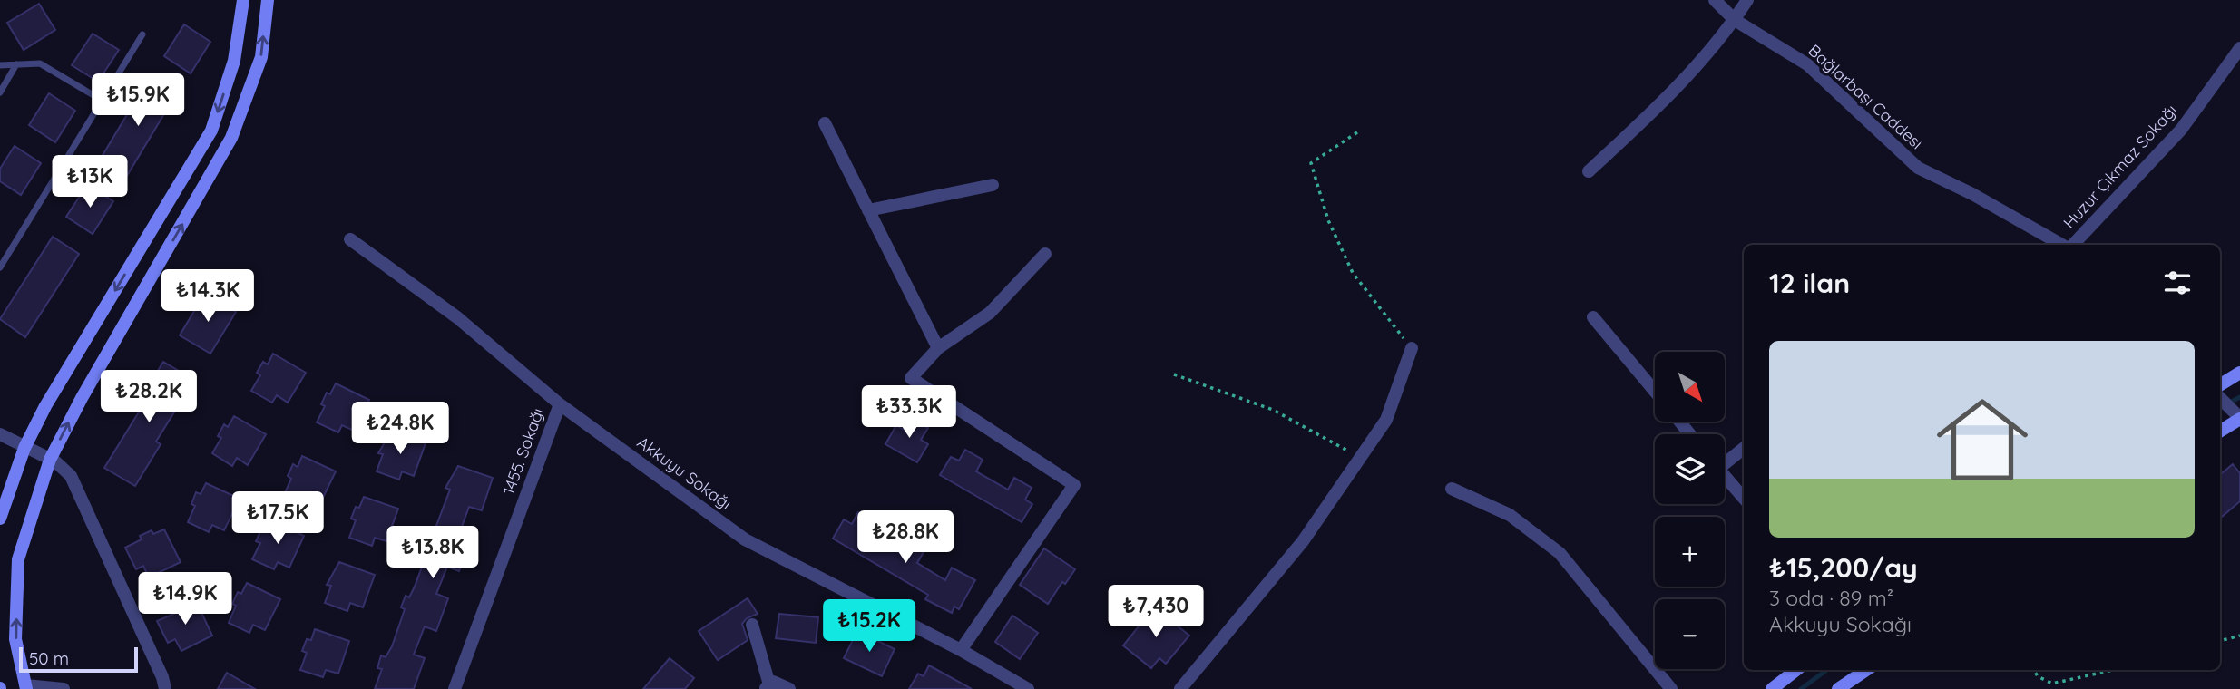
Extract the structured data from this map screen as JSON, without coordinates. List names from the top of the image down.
{
  "streets": {
    "street": [
      "Bağlarbaşı Caddesi",
      "Huzur Çıkmaz Sokağı",
      "1455. Sokağı",
      "Akkuyu Sokağı"
    ]
  },
  "crossings": [
    ["1455. Sokağı", "Akkuyu Sokağı"]
  ],
  "scale_bar": "50 m",
  "north": "bottom right",
  "page": {
    "price": [
      "₺15.9K",
      "₺13K",
      "₺14.3K",
      "₺28.2K",
      "₺33.3K",
      "₺24.8K",
      "₺17.5K",
      "₺28.8K",
      "₺13.8K",
      "₺14.9K",
      "₺7,430",
      "₺15.2K"
    ],
    "heading": "12 ilan",
    "list": [
      {
        "name": "₺15,200/ay",
        "note": "3 oda · 89 m² · Akkuyu Sokağı"
      }
    ],
    "map_buttons": ["+", "−"],
    "scale": "50 m"
  }
}
